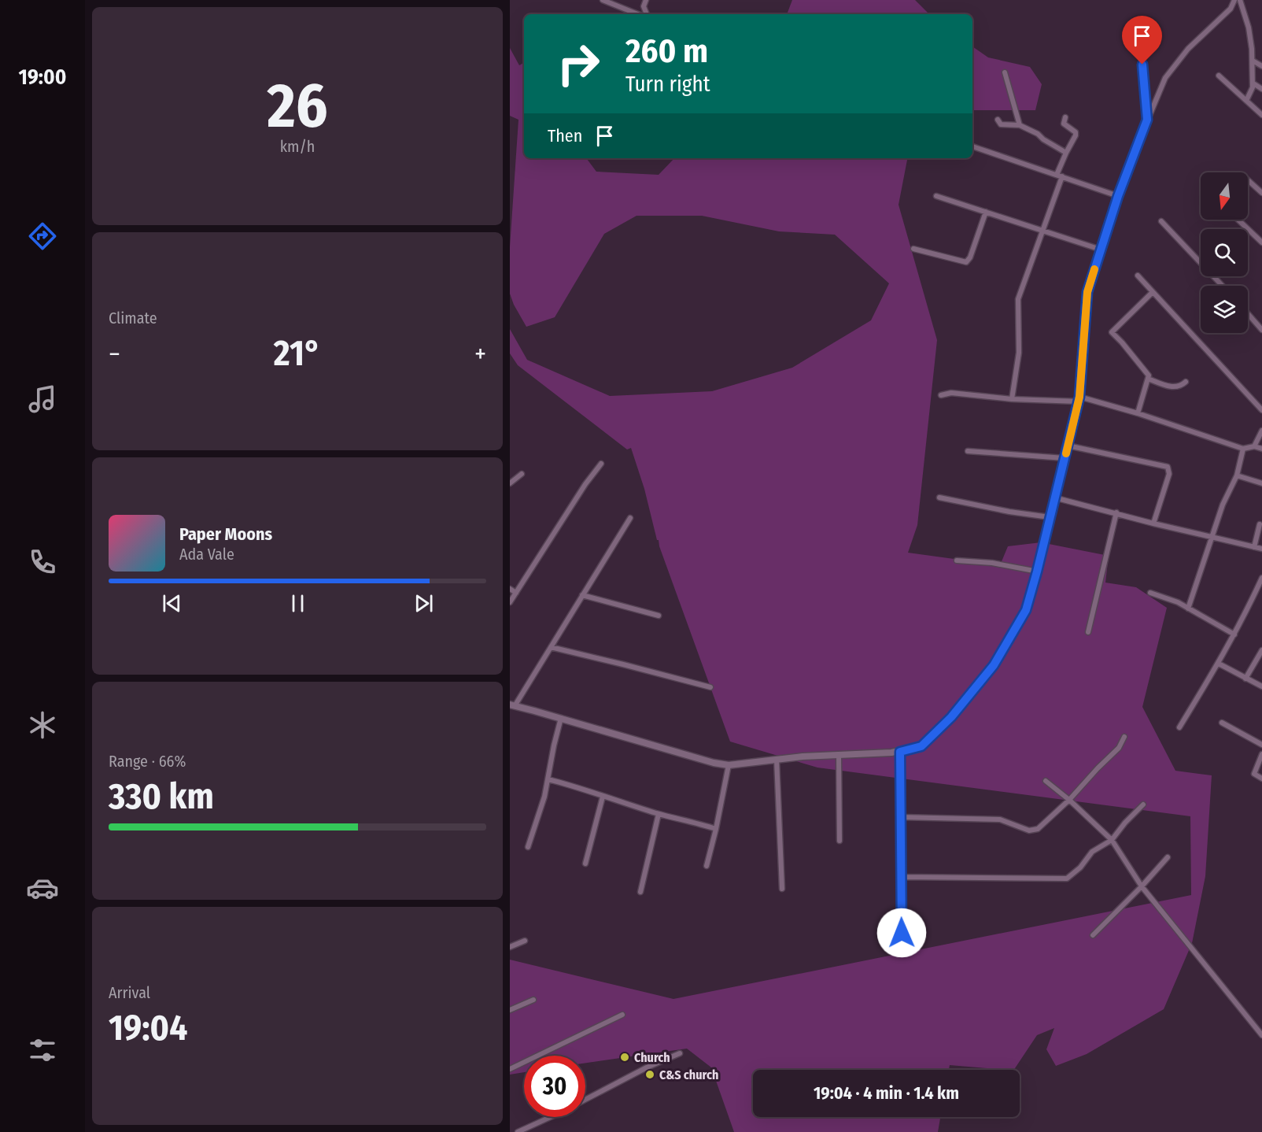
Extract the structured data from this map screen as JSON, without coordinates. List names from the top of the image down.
{
  "places": ["Church", "C&S church"],
  "north": "bottom",
  "page": {
    "tabs": "19:00",
    "tile": [
      ["26", "km/h"],
      "Climate",
      ["Range · 66%", "330 km"],
      ["Arrival", "19:04"]
    ],
    "turn": ["260 m", "Turn right"],
    "then": "Then",
    "heat": ["−", "21°", "+"],
    "song": ["Paper Moons", "Ada Vale"],
    "limit": "30",
    "trip": "19:04 · 4 min · 1.4 km"
  }
}
